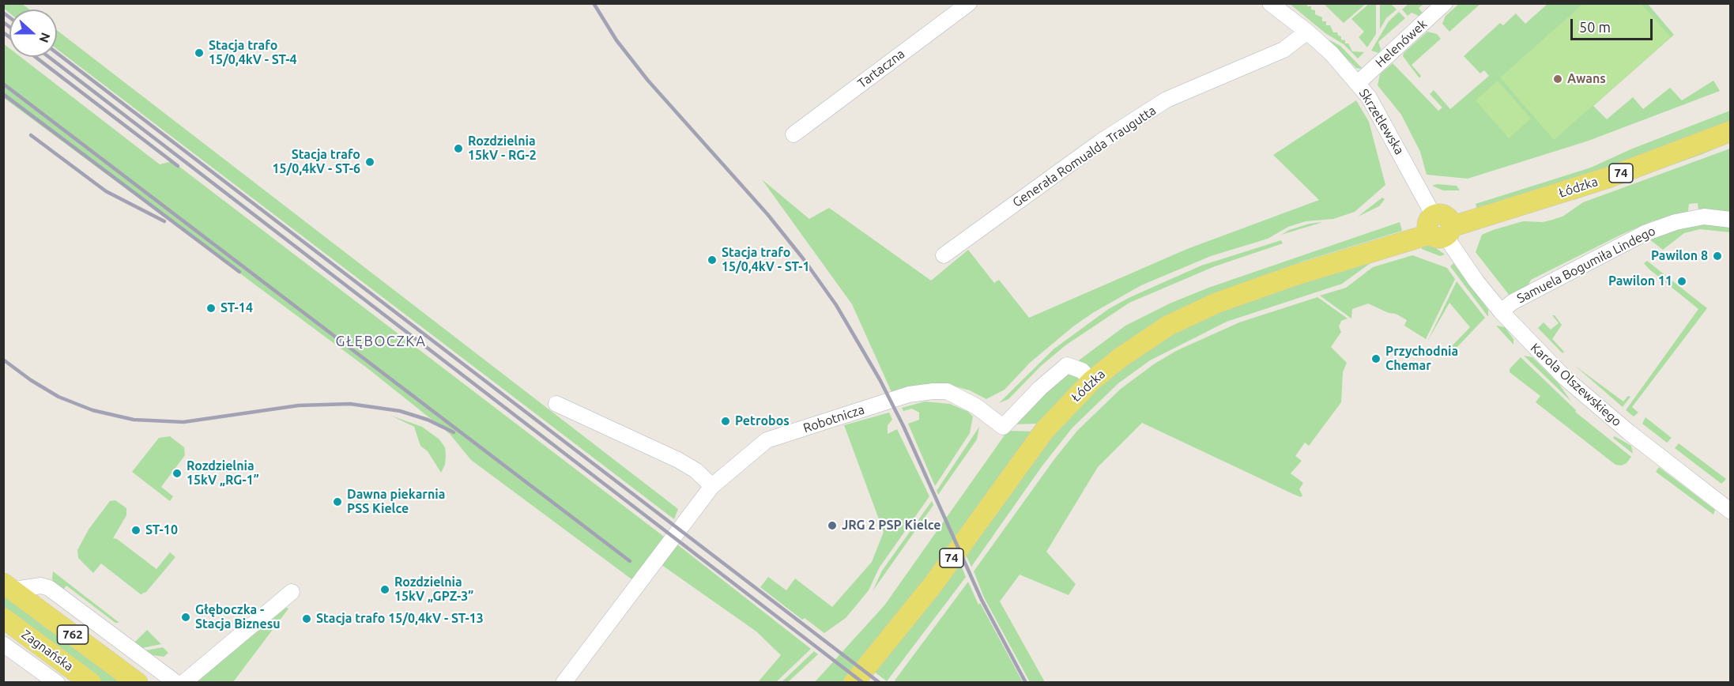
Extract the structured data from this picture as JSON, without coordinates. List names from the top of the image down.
{
  "streets": {
    "main road": [
      "74",
      "Łódzka",
      "762",
      "Zagnańska"
    ],
    "street": [
      "Helenówek",
      "Tartaczna",
      "Skrzetlewska",
      "Generała Romualda Traugutta",
      "Samuela Bogumiła Lindego",
      "Karola Olszewskiego",
      "Robotnicza"
    ]
  },
  "crossings": [
    ["Helenówek", "Skrzetlewska"],
    ["Skrzetlewska", "Generała Romualda Traugutta"],
    ["Skrzetlewska", "Łódzka"],
    ["Skrzetlewska", "Karola Olszewskiego"],
    ["Łódzka", "Karola Olszewskiego"],
    ["Łódzka", "Robotnicza"],
    ["Samuela Bogumiła Lindego", "Karola Olszewskiego"]
  ],
  "districts": ["GŁĘBOCZKA"],
  "places": [
    "Stacja trafo 15/0,4kV - ST-4",
    "Awans",
    "Rozdzielnia 15kV - RG-2",
    "Stacja trafo 15/0,4kV - ST-6",
    "Pawilon 8",
    "Stacja trafo 15/0,4kV - ST-1",
    "Pawilon 11",
    "ST-14",
    "Przychodnia Chemar",
    "Petrobos",
    "Rozdzielnia 15kV „RG-1”",
    "Dawna piekarnia PSS Kielce",
    "JRG 2 PSP Kielce",
    "ST-10",
    "Rozdzielnia 15kV „GPZ-3”",
    "Głęboczka - Stacja Biznesu",
    "Stacja trafo 15/0,4kV - ST-13"
  ],
  "scale_bar": "50 m",
  "north": "right"
}
